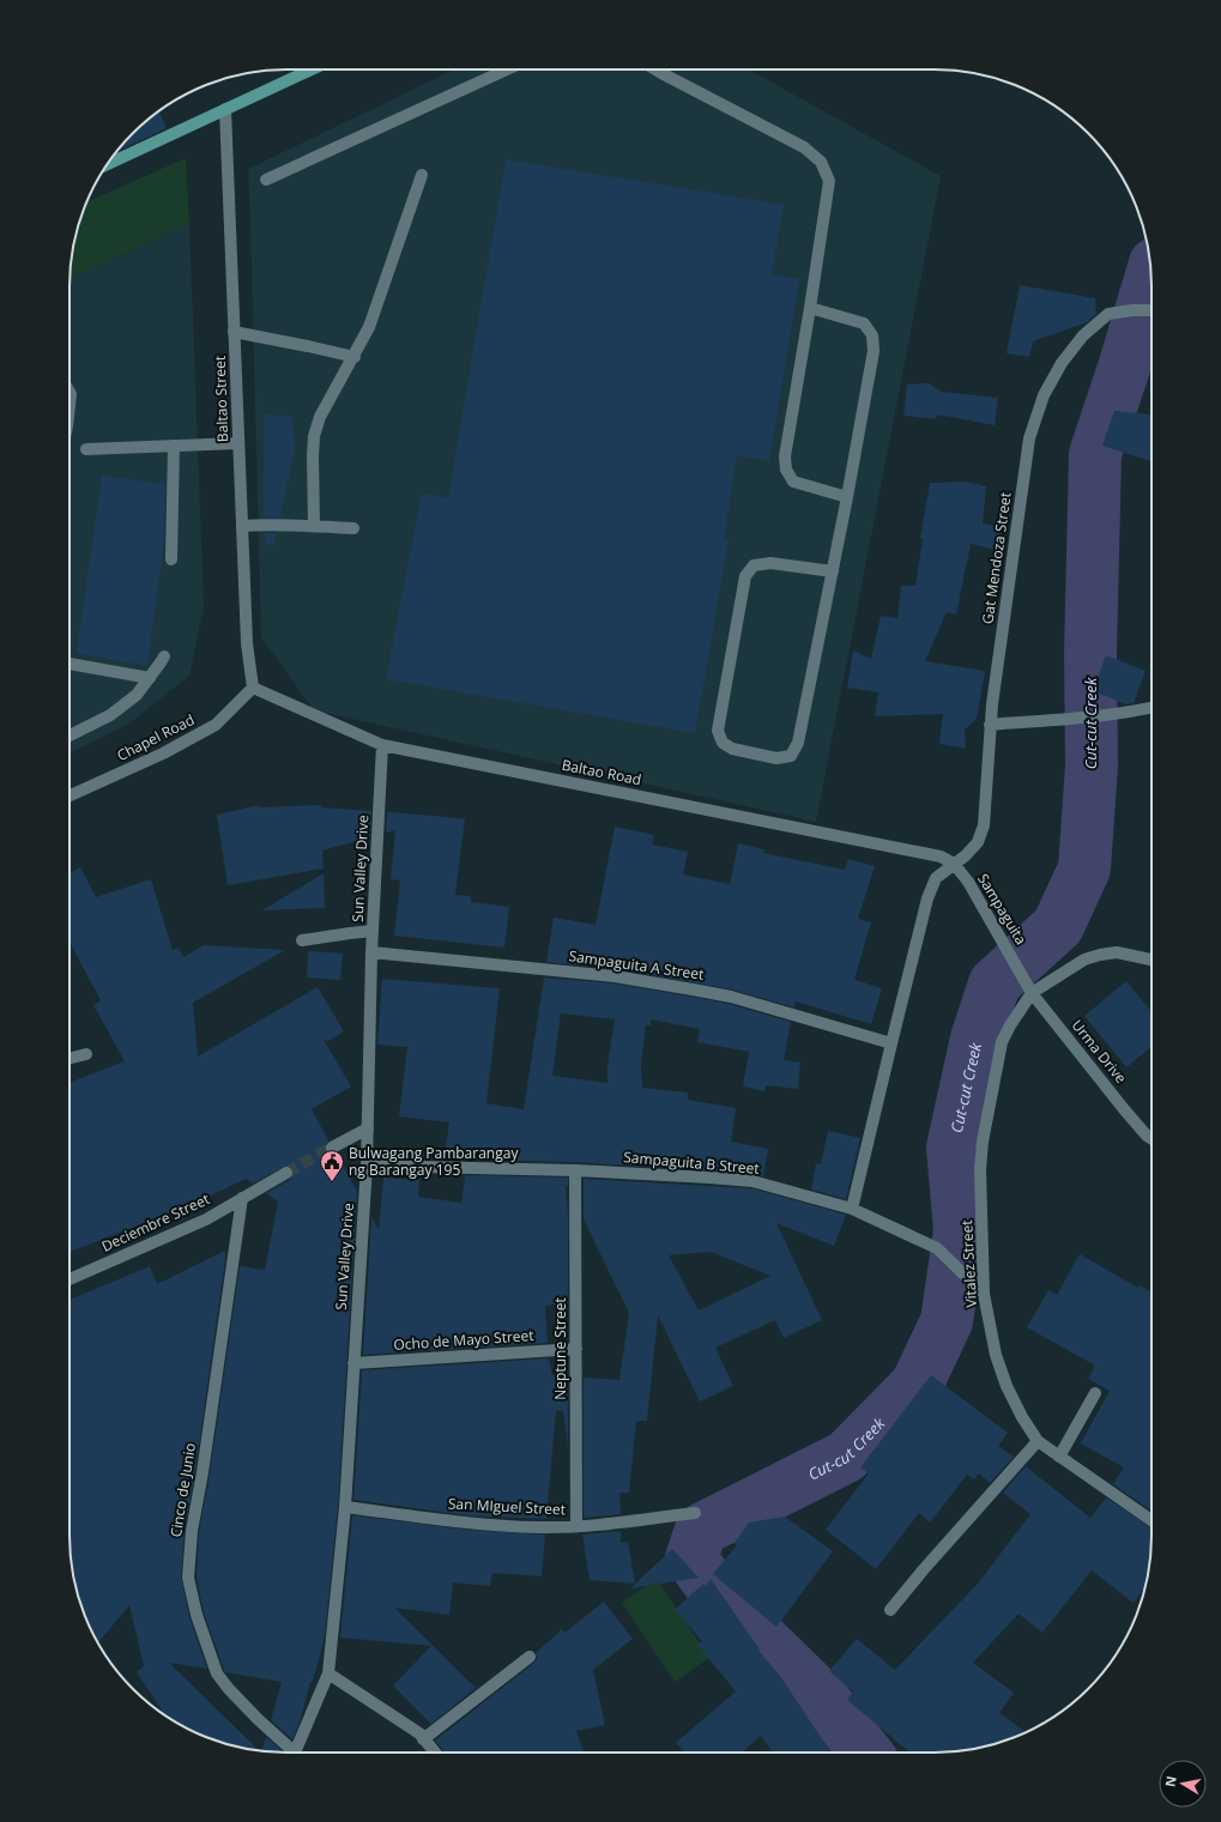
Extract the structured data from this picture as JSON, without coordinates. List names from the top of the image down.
{
  "streets": {
    "street": [
      "Baltao Street",
      "Gat Mendoza Street",
      "Chapel Road",
      "Baltao Road",
      "Sun Valley Drive",
      "Sampaguita",
      "Sampaguita A Street",
      "Urma Drive",
      "Sampaguita B Street",
      "Deciembre Street",
      "Vitalez Street",
      "Ocho de Mayo Street",
      "Neptune Street",
      "Cinco de Junio",
      "San MIguel Street"
    ]
  },
  "crossings": [
    ["Baltao Street", "Chapel Road"],
    ["Baltao Street", "Baltao Road"],
    ["Gat Mendoza Street", "Baltao Road"],
    ["Gat Mendoza Street", "Sampaguita"],
    ["Chapel Road", "Baltao Road"],
    ["Baltao Road", "Sun Valley Drive"],
    ["Baltao Road", "Sampaguita"],
    ["Sun Valley Drive", "Sampaguita A Street"],
    ["Sun Valley Drive", "Sampaguita B Street"],
    ["Sun Valley Drive", "Ocho de Mayo Street"],
    ["Sun Valley Drive", "San MIguel Street"],
    ["Sampaguita", "Urma Drive"],
    ["Urma Drive", "Vitalez Street"],
    ["Sampaguita B Street", "Vitalez Street"],
    ["Sampaguita B Street", "Neptune Street"],
    ["Deciembre Street", "Cinco de Junio"],
    ["Ocho de Mayo Street", "Neptune Street"],
    ["Neptune Street", "San MIguel Street"]
  ],
  "water": ["Cut-cut Creek"],
  "places": {
    "public building": ["Bulwagang Pambarangay ng Barangay 195"]
  },
  "north": "left"
}
